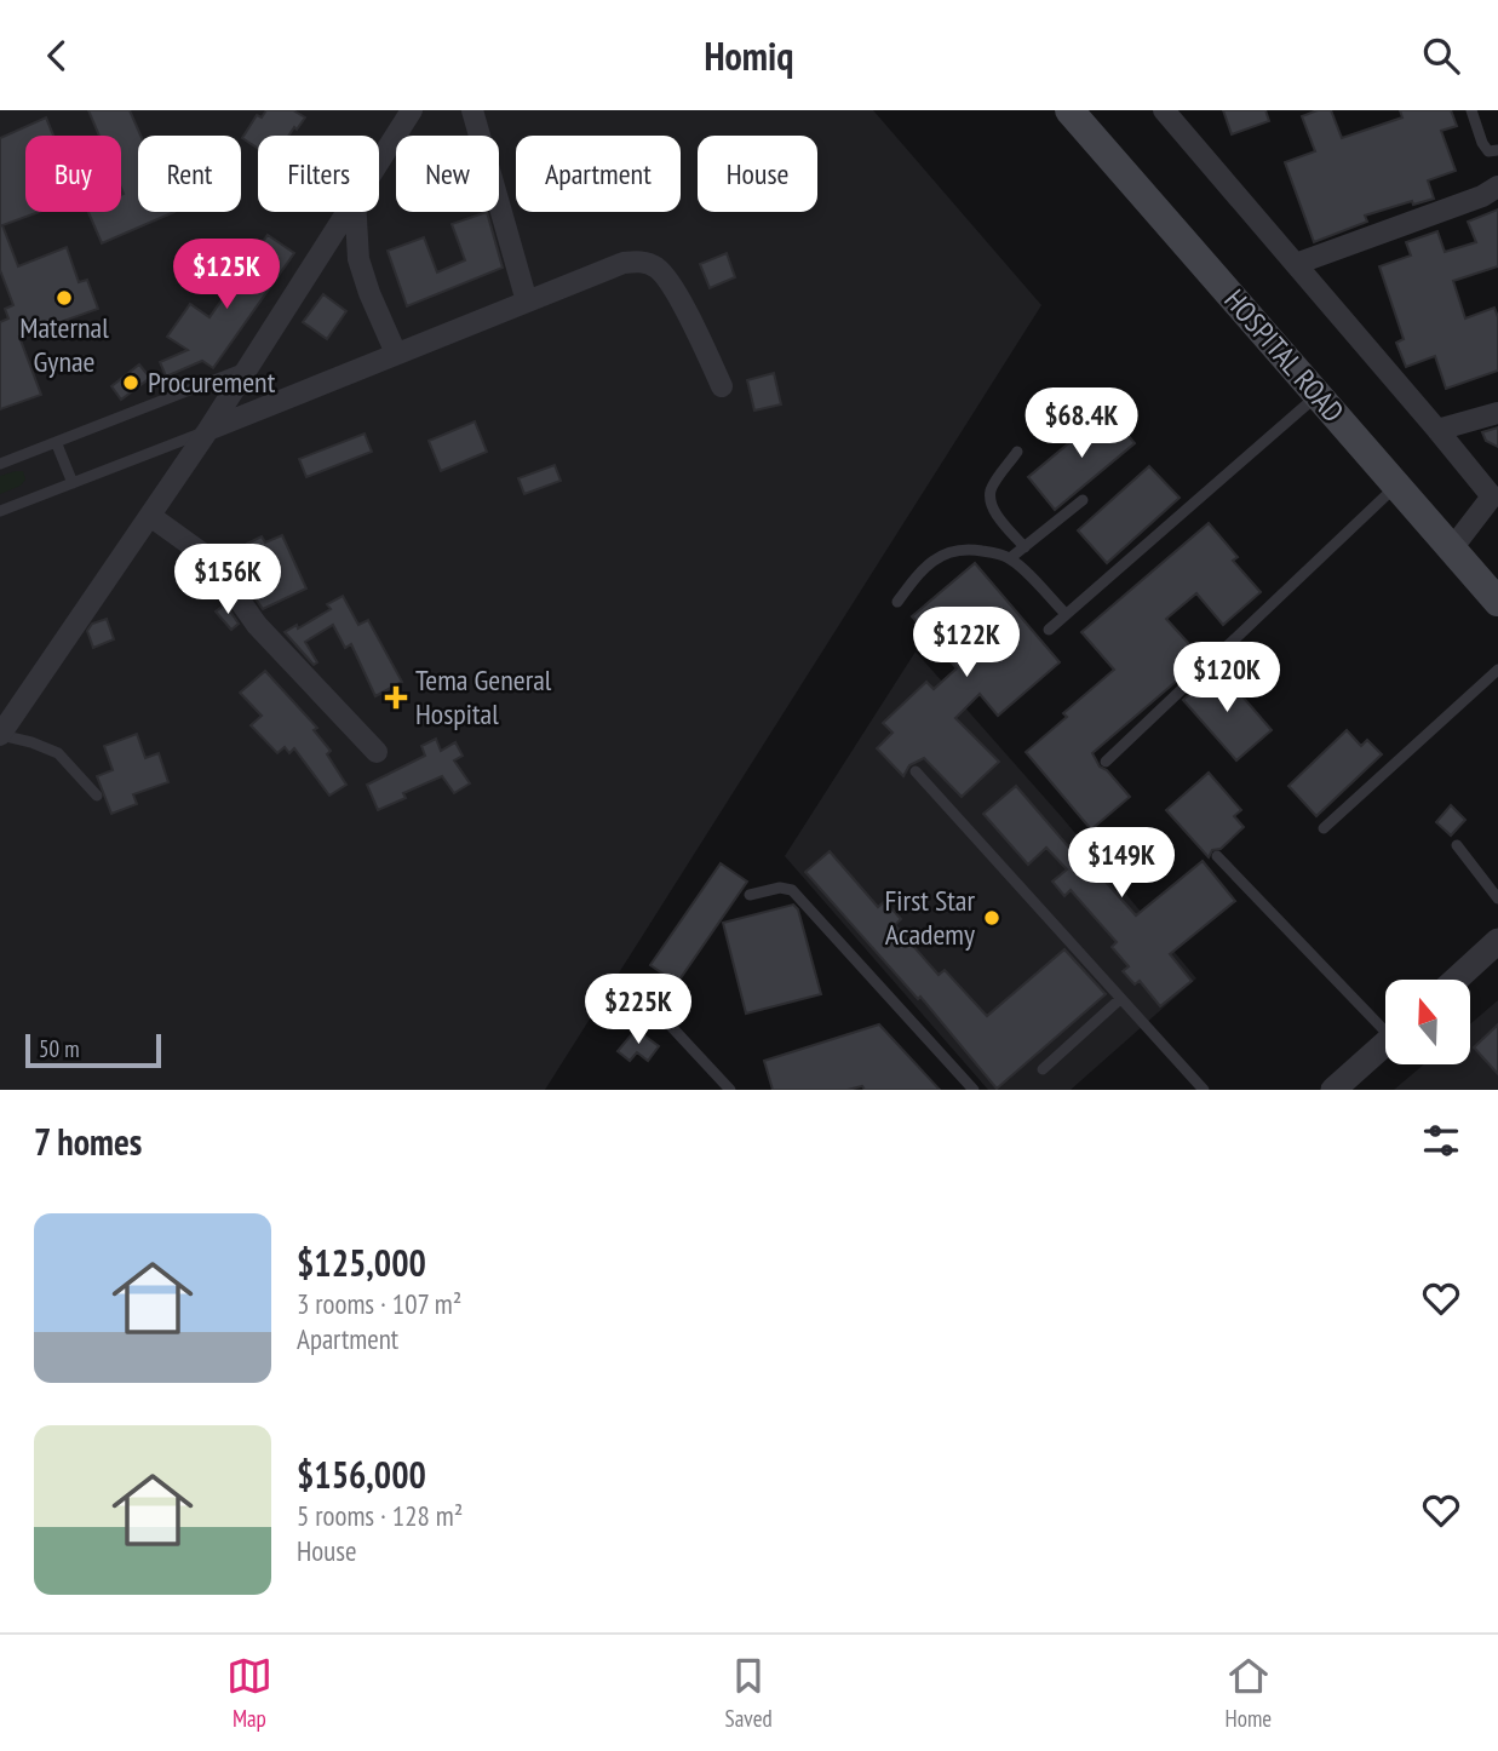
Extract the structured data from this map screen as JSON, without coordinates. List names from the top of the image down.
{
  "streets": {
    "main road": ["HOSPITAL ROAD"]
  },
  "places": {
    "other": ["Maternal Gynae", "Procurement", "First Star Academy"],
    "health": ["Tema General Hospital"]
  },
  "scale_bar": "50 m",
  "north": "top",
  "page": {
    "header": "Homiq",
    "chip": [
      "Buy",
      "Rent",
      "Filters",
      "New",
      "Apartment",
      "House"
    ],
    "price": [
      "$125K",
      "$68.4K",
      "$156K",
      "$122K",
      "$120K",
      "$149K",
      "$225K"
    ],
    "scale": "50 m",
    "heading": "7 homes",
    "list": [
      {
        "name": "$125,000",
        "note": "3 rooms · 107 m² · Apartment"
      },
      {
        "name": "$156,000",
        "note": "5 rooms · 128 m² · House"
      }
    ],
    "tabs": ["Map", "Saved", "Home"]
  }
}
